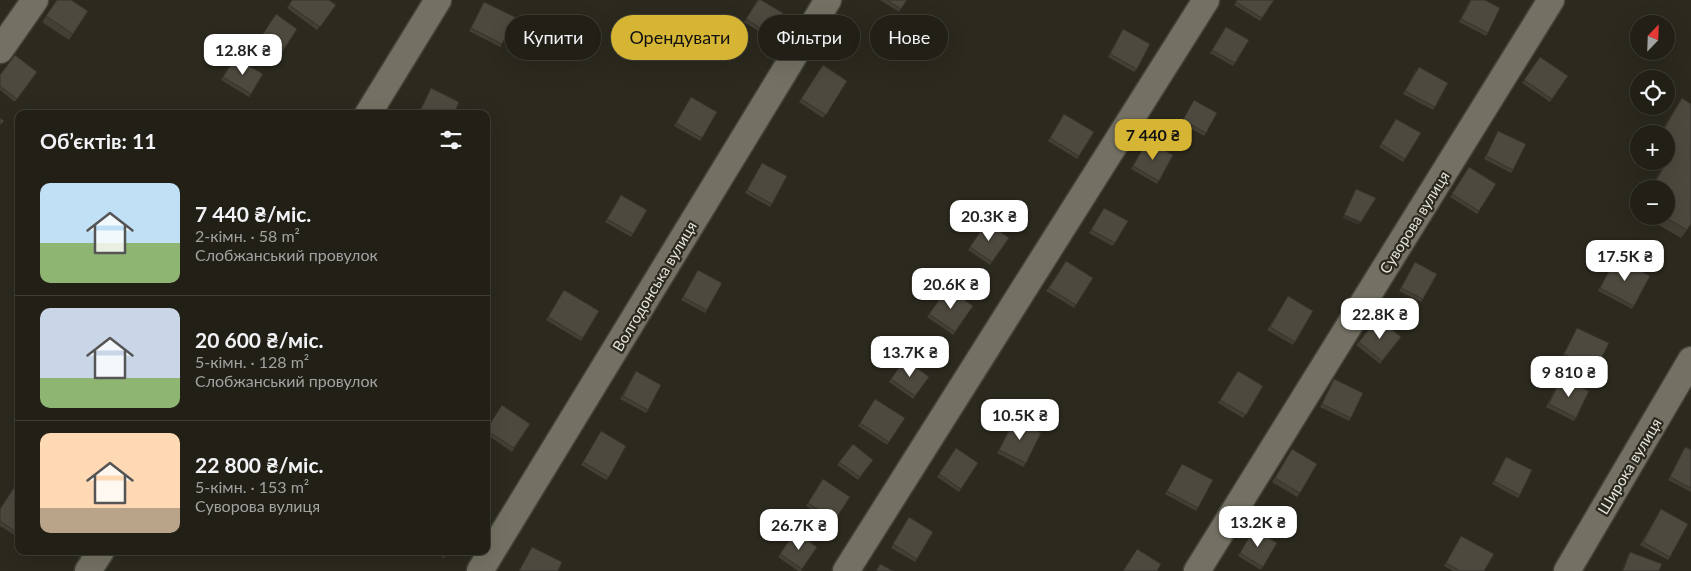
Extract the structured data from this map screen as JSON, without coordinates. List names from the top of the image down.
{
  "streets": {
    "street": ["Суворова вулиця", "Волгодонська вулиця", "Широка вулиця"]
  },
  "north": "top right",
  "page": {
    "map_buttons": ["+", "−"],
    "chip": [
      "Купити",
      "Орендувати",
      "Фільтри",
      "Нове"
    ],
    "price": [
      "12.8K ₴",
      "7 440 ₴",
      "20.3K ₴",
      "17.5K ₴",
      "20.6K ₴",
      "22.8K ₴",
      "13.7K ₴",
      "9 810 ₴",
      "10.5K ₴",
      "13.2K ₴",
      "26.7K ₴"
    ],
    "heading": "Об’єктів: 11",
    "list": [
      {
        "name": "7 440 ₴/міс.",
        "note": "2-кімн. · 58 m² · Слобжанський провулок"
      },
      {
        "name": "20 600 ₴/міс.",
        "note": "5-кімн. · 128 m² · Слобжанський провулок"
      },
      {
        "name": "22 800 ₴/міс.",
        "note": "5-кімн. · 153 m² · Суворова вулиця"
      }
    ]
  }
}
